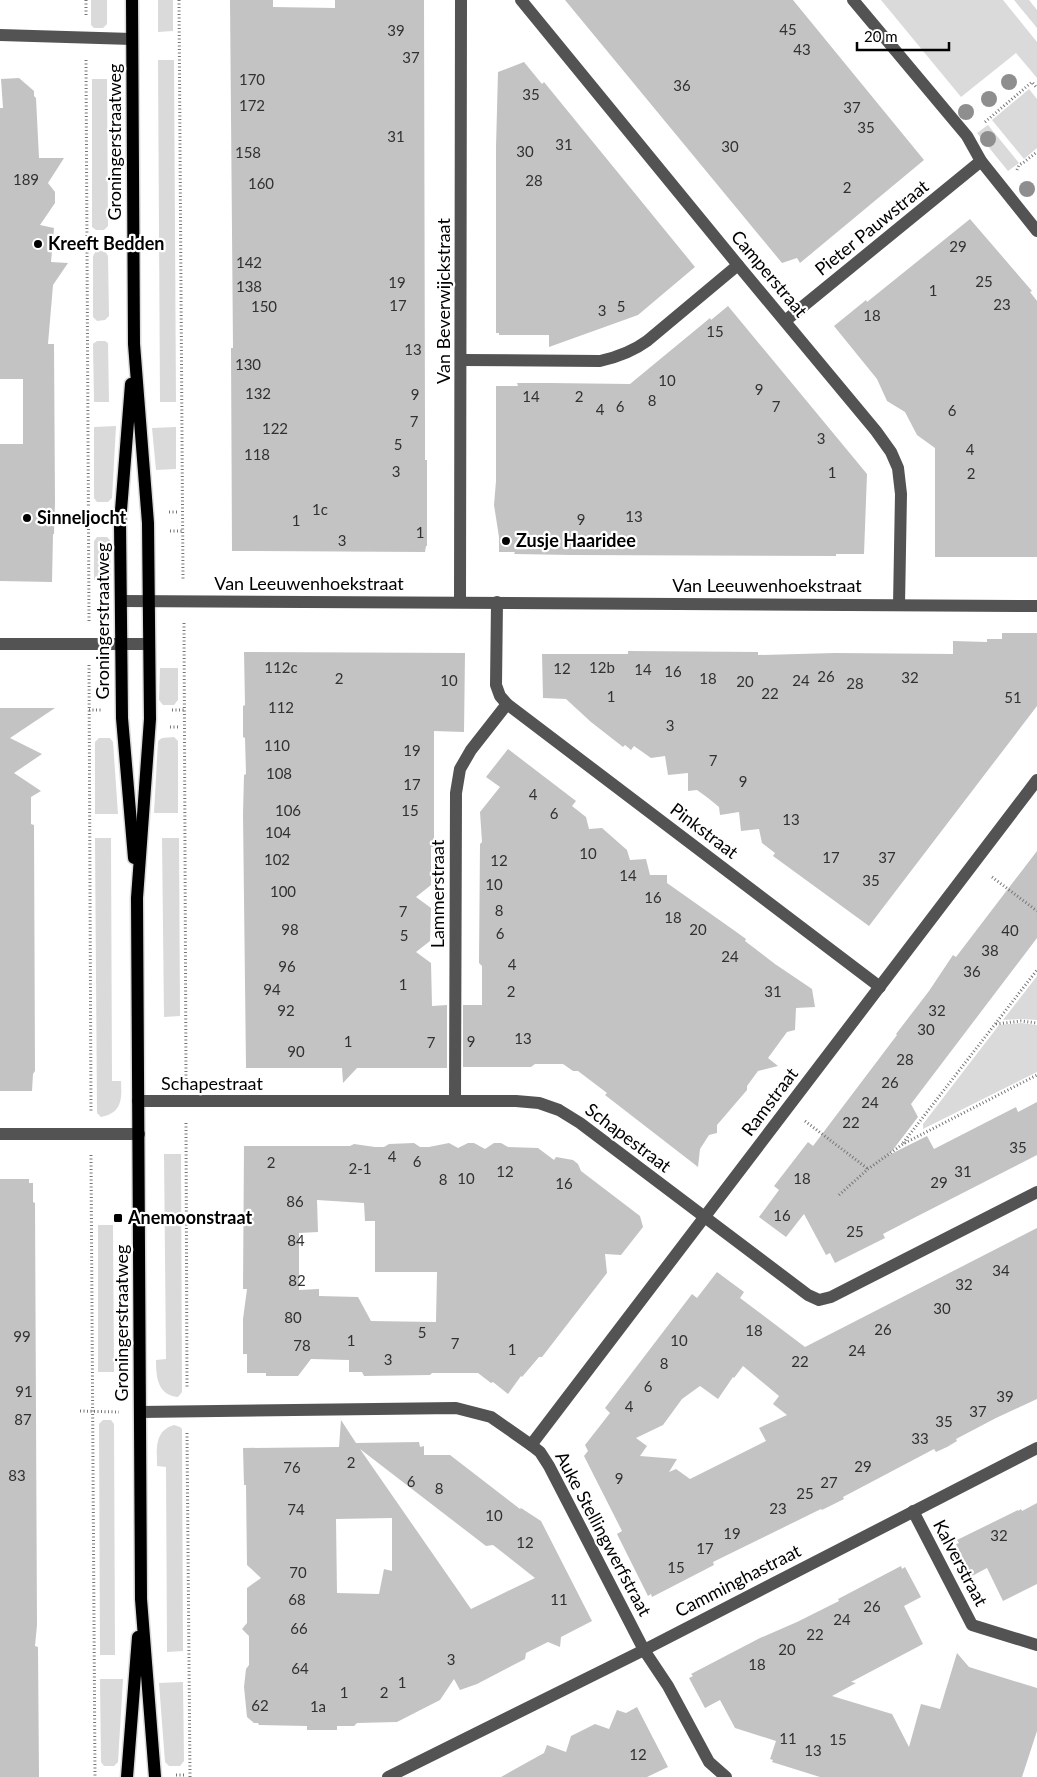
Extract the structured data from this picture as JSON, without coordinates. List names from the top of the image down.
{
  "streets": {
    "main road": ["Groningerstraatweg"],
    "street": [
      "Pieter Pauwstraat",
      "Camperstraat",
      "Van Beverwijckstraat",
      "Van Leeuwenhoekstraat",
      "Pinkstraat",
      "Lammerstraat",
      "Schapestraat",
      "Ramstraat",
      "Auke Stellingwerfstraat",
      "Kalverstraat",
      "Camminghastraat"
    ]
  },
  "crossings": [
    ["Groningerstraatweg", "Van Leeuwenhoekstraat"],
    ["Groningerstraatweg", "Schapestraat"],
    ["Groningerstraatweg", "Auke Stellingwerfstraat"],
    ["Pieter Pauwstraat", "Camperstraat"],
    ["Camperstraat", "Van Leeuwenhoekstraat"],
    ["Van Beverwijckstraat", "Van Leeuwenhoekstraat"],
    ["Pinkstraat", "Lammerstraat"],
    ["Pinkstraat", "Ramstraat"],
    ["Lammerstraat", "Schapestraat"],
    ["Schapestraat", "Ramstraat"],
    ["Ramstraat", "Auke Stellingwerfstraat"],
    ["Auke Stellingwerfstraat", "Camminghastraat"],
    ["Kalverstraat", "Camminghastraat"]
  ],
  "places": {
    "other": ["Kreeft Bedden", "Sinneljocht", "Zusje Haaridee"],
    "transit": ["Anemoonstraat"]
  },
  "house_numbers": [
    "45",
    "39",
    "43",
    "37",
    "170",
    "36",
    "35",
    "172",
    "37",
    "35",
    "31",
    "31",
    "30",
    "30",
    "158",
    "189",
    "28",
    "160",
    "2",
    "29",
    "142",
    "25",
    "19",
    "138",
    "1",
    "23",
    "17",
    "150",
    "5",
    "3",
    "18",
    "15",
    "13",
    "130",
    "10",
    "9",
    "132",
    "9",
    "14",
    "2",
    "8",
    "6",
    "7",
    "4",
    "6",
    "7",
    "122",
    "3",
    "5",
    "4",
    "118",
    "3",
    "1",
    "2",
    "1c",
    "13",
    "9",
    "1",
    "1",
    "3",
    "112c",
    "12b",
    "12",
    "14",
    "16",
    "26",
    "32",
    "2",
    "18",
    "10",
    "24",
    "20",
    "28",
    "22",
    "1",
    "51",
    "112",
    "3",
    "110",
    "19",
    "7",
    "108",
    "9",
    "17",
    "4",
    "106",
    "15",
    "6",
    "13",
    "104",
    "10",
    "17",
    "37",
    "102",
    "12",
    "14",
    "35",
    "10",
    "100",
    "16",
    "8",
    "7",
    "18",
    "98",
    "20",
    "40",
    "6",
    "5",
    "38",
    "24",
    "4",
    "96",
    "36",
    "1",
    "94",
    "2",
    "31",
    "92",
    "32",
    "30",
    "13",
    "1",
    "9",
    "7",
    "90",
    "28",
    "26",
    "24",
    "22",
    "35",
    "4",
    "6",
    "2",
    "2-1",
    "12",
    "31",
    "10",
    "18",
    "8",
    "29",
    "16",
    "86",
    "16",
    "25",
    "84",
    "34",
    "82",
    "32",
    "30",
    "80",
    "26",
    "18",
    "5",
    "99",
    "1",
    "10",
    "7",
    "78",
    "1",
    "24",
    "3",
    "22",
    "8",
    "6",
    "91",
    "39",
    "4",
    "37",
    "87",
    "35",
    "33",
    "2",
    "29",
    "76",
    "83",
    "9",
    "6",
    "27",
    "8",
    "25",
    "23",
    "74",
    "10",
    "19",
    "32",
    "12",
    "17",
    "15",
    "70",
    "68",
    "11",
    "26",
    "24",
    "66",
    "22",
    "20",
    "3",
    "18",
    "64",
    "1",
    "1",
    "2",
    "62",
    "1a",
    "11",
    "15",
    "13",
    "12"
  ],
  "scale_bar": "20 m"
}
